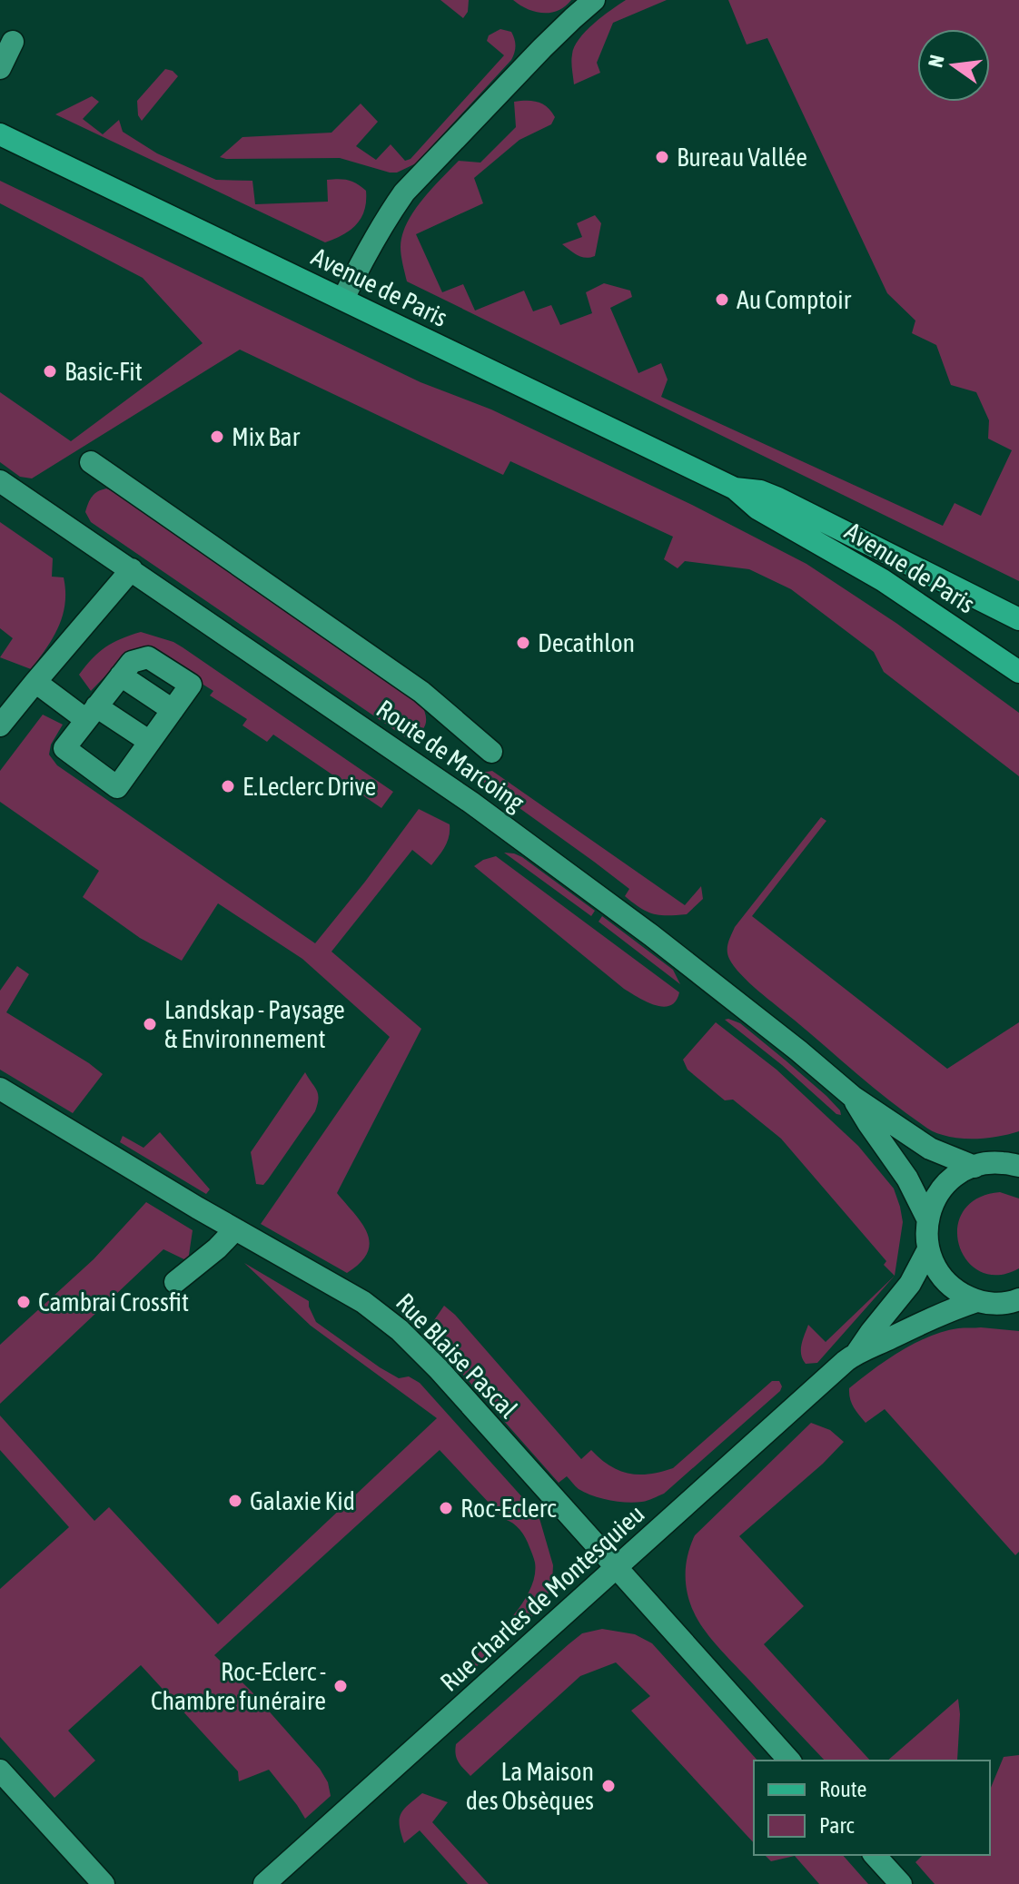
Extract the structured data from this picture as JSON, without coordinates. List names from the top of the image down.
{
  "streets": {
    "main road": ["Avenue de Paris"],
    "street": ["Route de Marcoing", "Rue Blaise Pascal", "Rue Charles de Montesquieu"]
  },
  "crossings": [
    ["Rue Blaise Pascal", "Rue Charles de Montesquieu"]
  ],
  "places": [
    "Bureau Vallée",
    "Au Comptoir",
    "Basic-Fit",
    "Mix Bar",
    "Decathlon",
    "E.Leclerc Drive",
    "Landskap - Paysage & Environnement",
    "Cambrai Crossfit",
    "Galaxie Kid",
    "Roc-Eclerc",
    "Roc-Eclerc - Chambre funéraire",
    "La Maison des Obsèques"
  ],
  "legend": ["Route", "Parc"],
  "north": "left"
}
